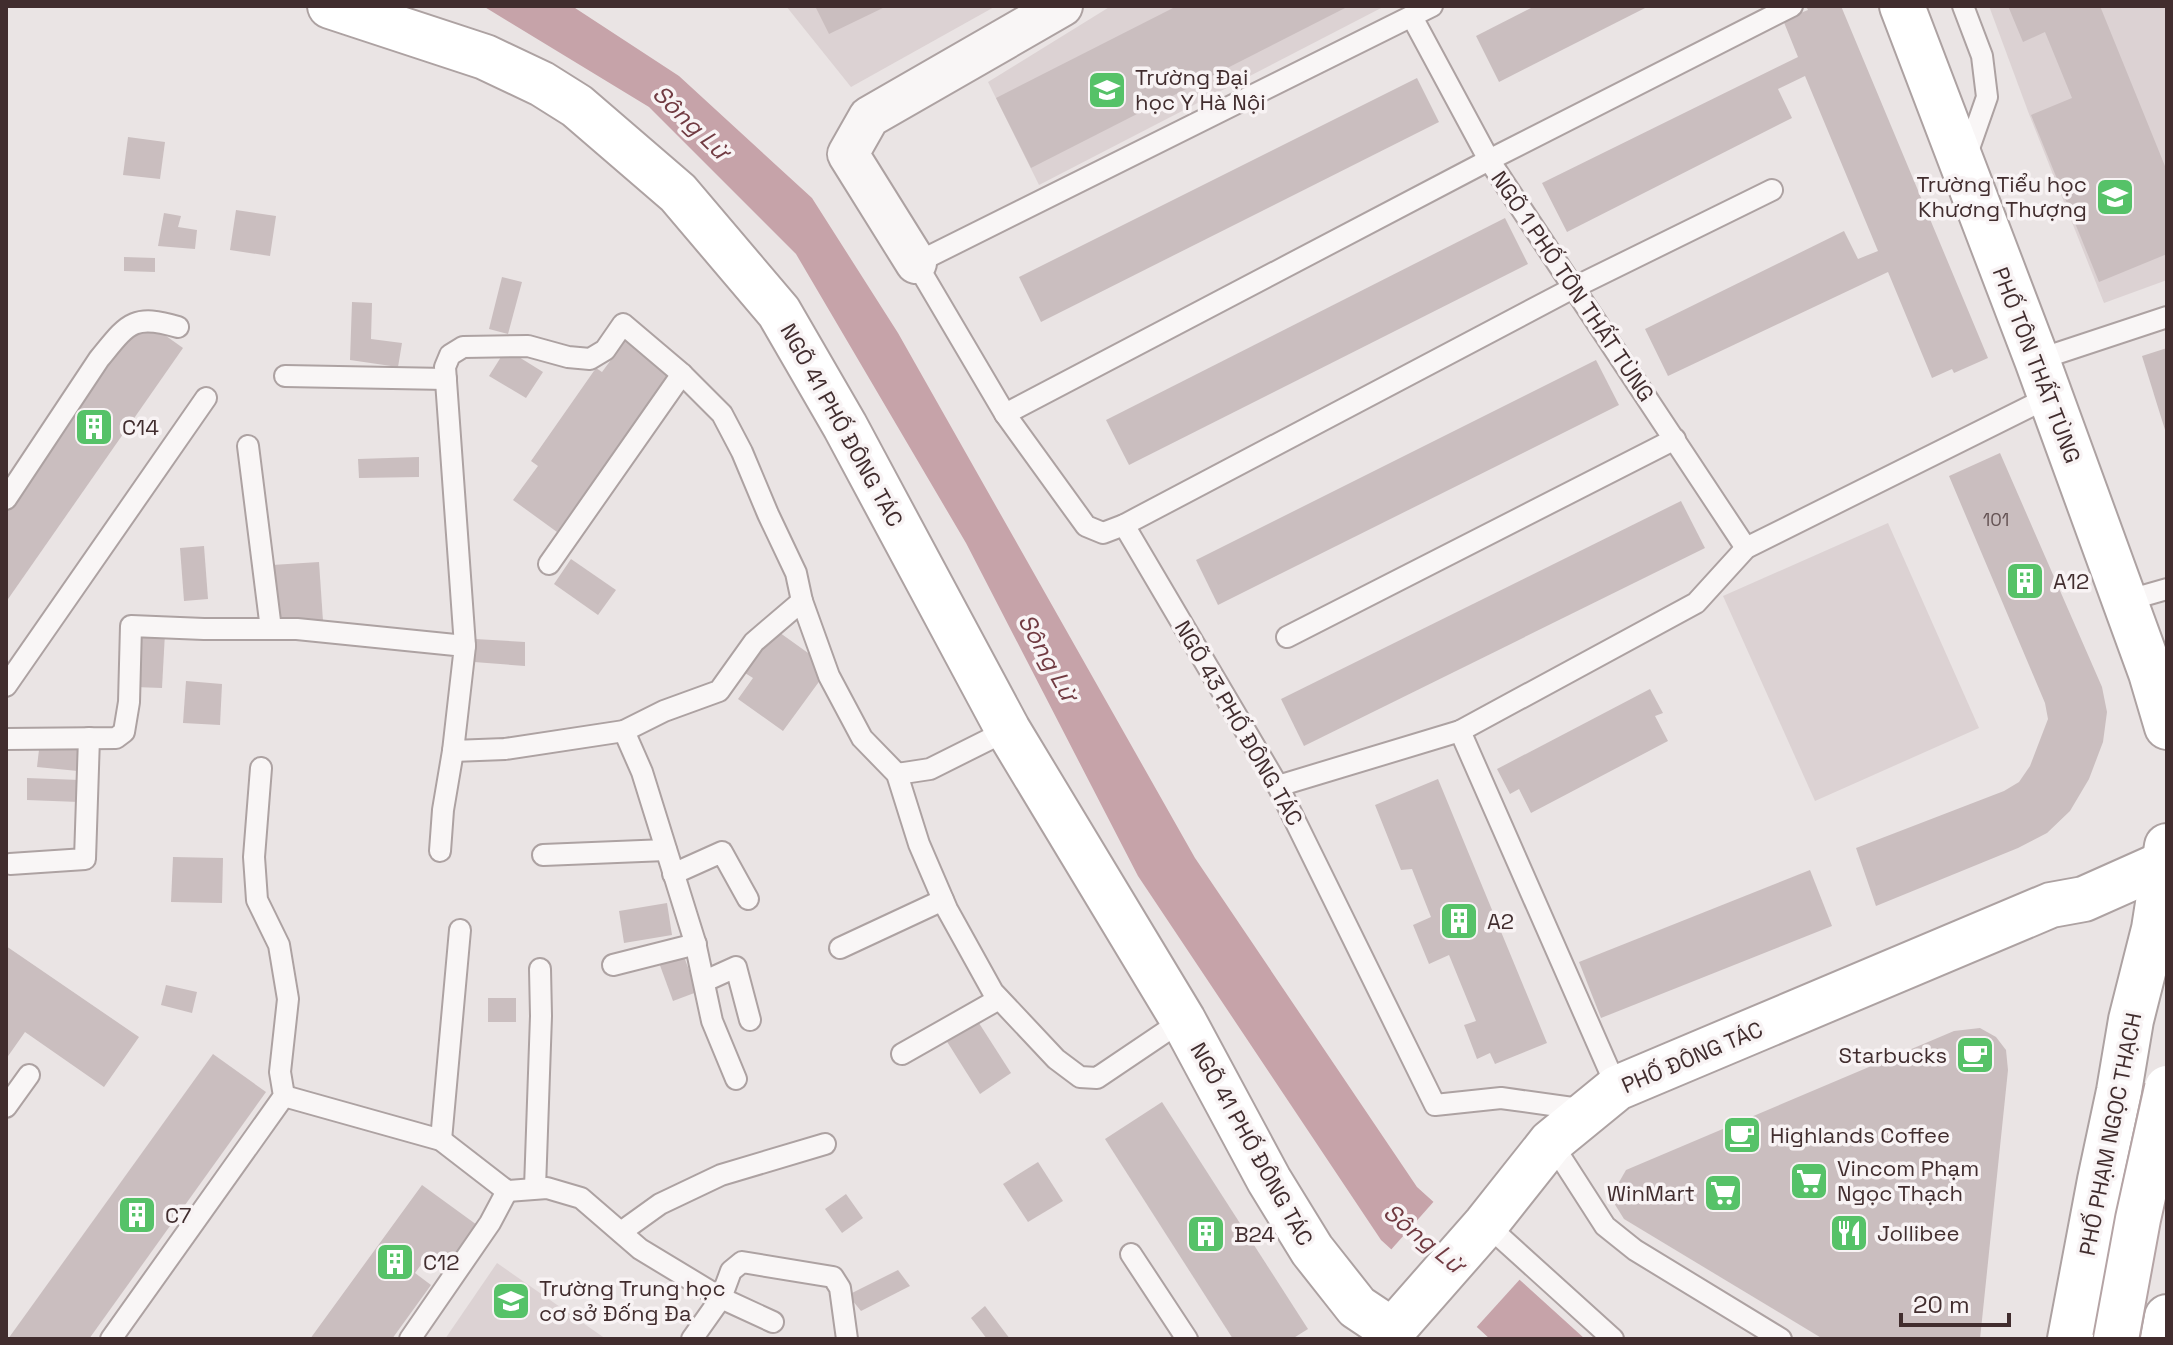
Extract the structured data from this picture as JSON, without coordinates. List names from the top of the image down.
{
  "streets": {
    "street": [
      "PHỐ TÔN THẤT TÙNG",
      "NGÕ 41 PHỐ ĐÔNG TÁC",
      "PHỐ ĐÔNG TÁC",
      "PHỐ PHẠM NGỌC THẠCH"
    ],
    "lane": ["NGÕ 1 PHỐ TÔN THẤT TÙNG", "NGÕ 43 PHỐ ĐÔNG TÁC"]
  },
  "crossings": [
    ["NGÕ 41 PHỐ ĐÔNG TÁC", "PHỐ ĐÔNG TÁC"],
    ["NGÕ 43 PHỐ ĐÔNG TÁC", "PHỐ ĐÔNG TÁC"],
    ["PHỐ ĐÔNG TÁC", "PHỐ PHẠM NGỌC THẠCH"]
  ],
  "water": ["Sông Lừ"],
  "places": {
    "school or university": ["Trường Đại học Y Hà Nội", "Trường Tiểu học Khương Thượng", "Trường Trung học cơ sở Đống Đa"],
    "building": [
      "C14",
      "A12",
      "A2",
      "C7",
      "B24",
      "C12"
    ],
    "cafe": ["Starbucks", "Highlands Coffee"],
    "supermarket": ["Vincom Phạm Ngọc Thạch", "WinMart"],
    "restaurant": ["Jollibee"]
  },
  "house_numbers": ["101"],
  "scale_bar": "20 m"
}
